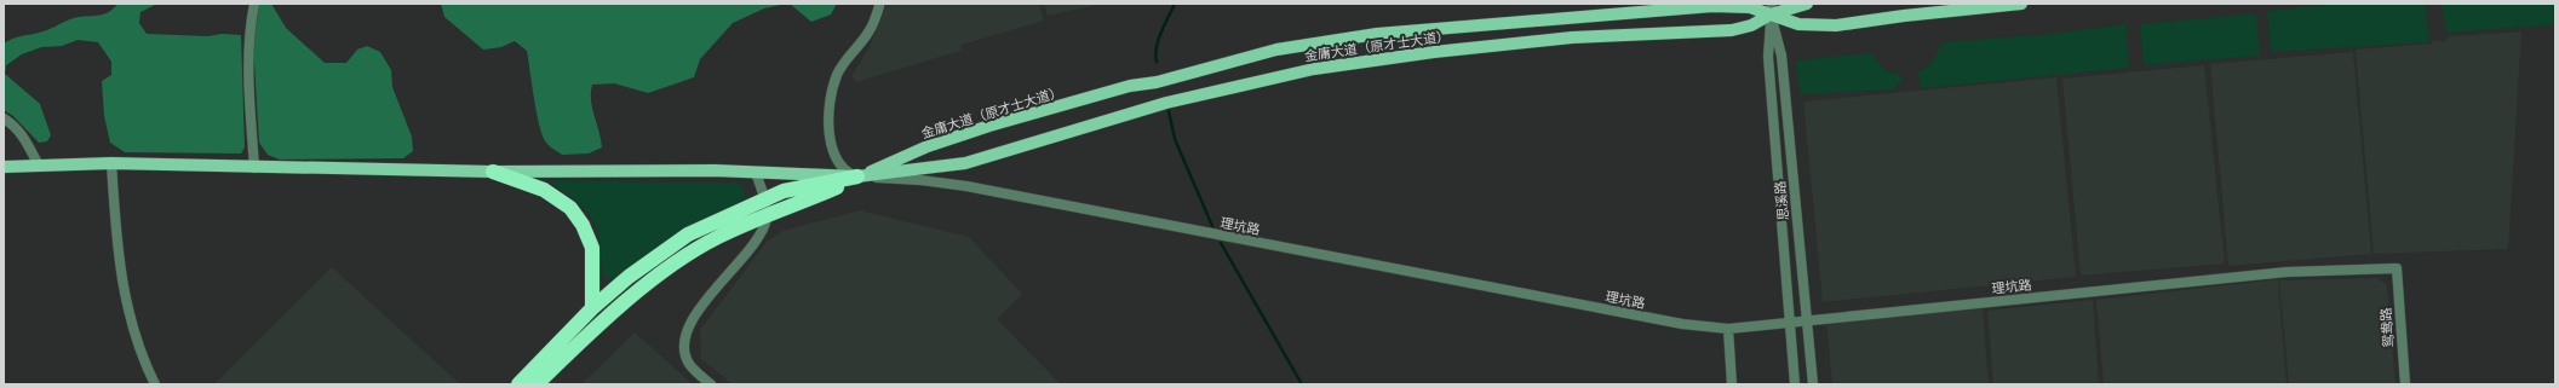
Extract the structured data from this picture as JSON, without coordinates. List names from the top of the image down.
{
  "streets": {
    "main road": ["金庸大道（原才士大道）"],
    "street": ["思溪路", "理坑路", "鸳鸯路"]
  },
  "crossings": [
    ["金庸大道（原才士大道）", "思溪路"],
    ["金庸大道（原才士大道）", "理坑路"],
    ["思溪路", "理坑路"],
    ["理坑路", "鸳鸯路"]
  ]
}
